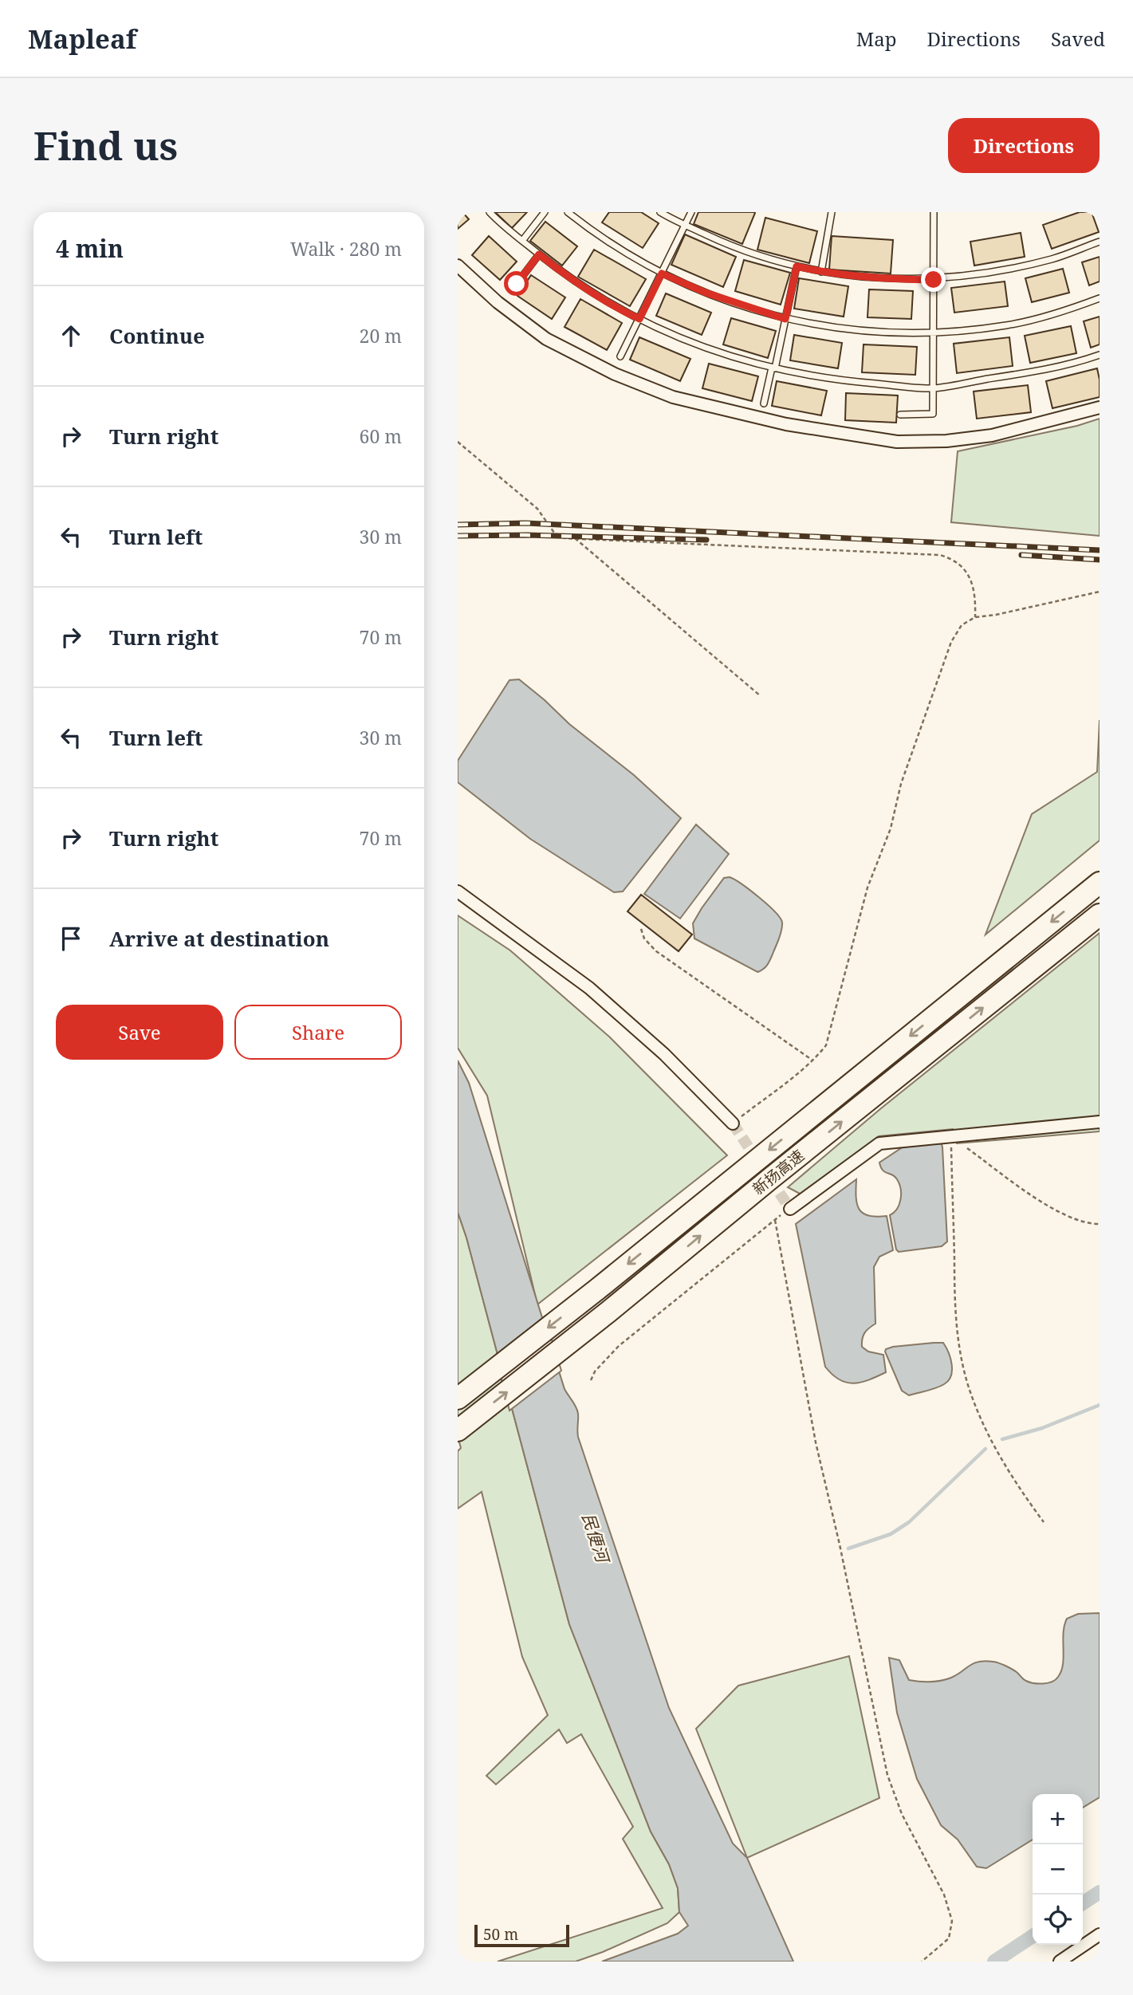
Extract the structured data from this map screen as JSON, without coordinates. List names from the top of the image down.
{
  "streets": {
    "highway": ["新扬高速"]
  },
  "water": ["民便河"],
  "scale_bar": "50 m",
  "page": {
    "header": "Mapleaf",
    "nav": ["Map", "Directions", "Saved"],
    "buttons": [
      "Directions",
      ["Save", "Share"]
    ],
    "title": "Find us",
    "heading": ["4 min", "Walk · 280 m"],
    "list": [
      ["Continue", "20 m"],
      ["Turn right", "60 m"],
      ["Turn left", "30 m"],
      ["Turn right", "70 m"],
      ["Turn left", "30 m"],
      ["Turn right", "70 m"],
      "Arrive at destination"
    ],
    "map_buttons": ["+", "−"],
    "scale": "50 m"
  }
}
